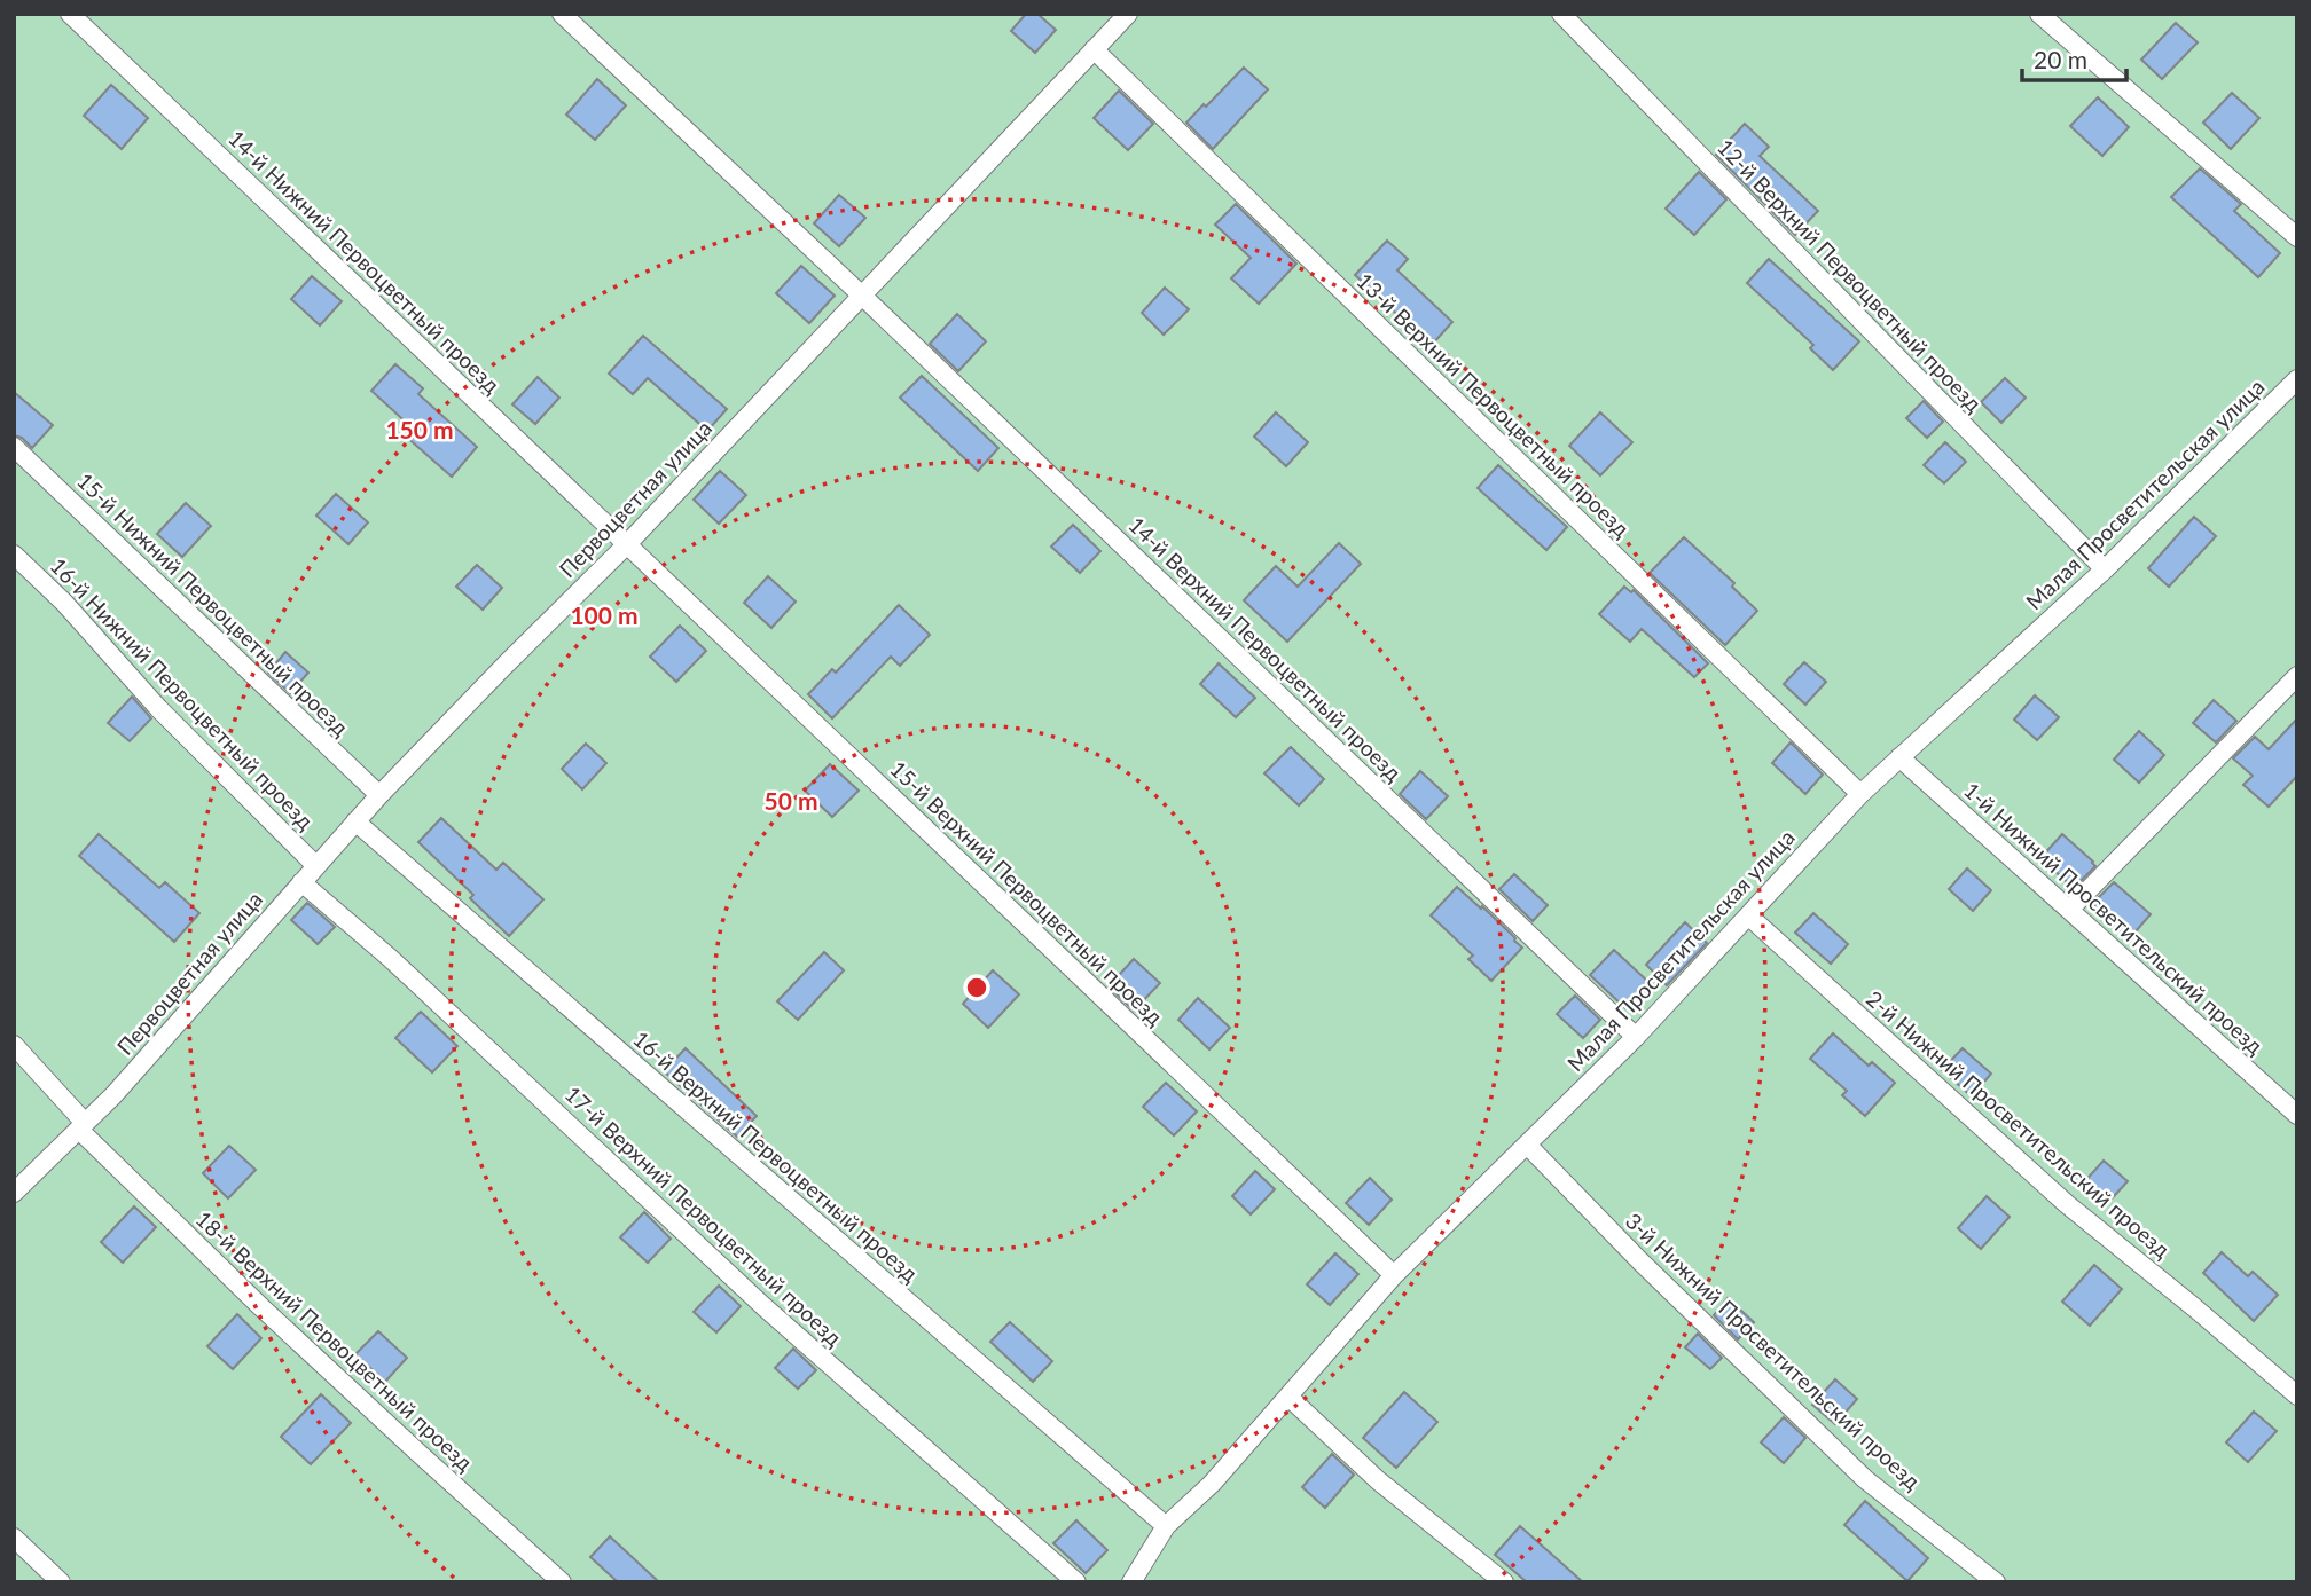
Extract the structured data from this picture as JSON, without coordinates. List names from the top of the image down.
{
  "streets": {
    "lane": [
      "14-й Нижний Первоцветный проезд",
      "12-й Верхний Первоцветный проезд",
      "13-й Верхний Первоцветный проезд",
      "Малая Просветительская улица",
      "Первоцветная улица",
      "15-й Нижний Первоцветный проезд",
      "14-й Верхний Первоцветный проезд",
      "16-й Нижний Первоцветный проезд",
      "15-й Верхний Первоцветный проезд",
      "1-й Нижний Просветительский проезд",
      "2-й Нижний Просветительский проезд",
      "16-й Верхний Первоцветный проезд",
      "17-й Верхний Первоцветный проезд",
      "18-й Верхний Первоцветный проезд",
      "3-й Нижний Просветительский проезд"
    ]
  },
  "crossings": [
    ["14-й Нижний Первоцветный проезд", "Первоцветная улица"],
    ["14-й Нижний Первоцветный проезд", "15-й Верхний Первоцветный проезд"],
    ["12-й Верхний Первоцветный проезд", "Малая Просветительская улица"],
    ["13-й Верхний Первоцветный проезд", "Малая Просветительская улица"],
    ["13-й Верхний Первоцветный проезд", "Первоцветная улица"],
    ["Малая Просветительская улица", "14-й Верхний Первоцветный проезд"],
    ["Малая Просветительская улица", "15-й Верхний Первоцветный проезд"],
    ["Малая Просветительская улица", "1-й Нижний Просветительский проезд"],
    ["Малая Просветительская улица", "2-й Нижний Просветительский проезд"],
    ["Малая Просветительская улица", "16-й Верхний Первоцветный проезд"],
    ["Малая Просветительская улица", "3-й Нижний Просветительский проезд"],
    ["Первоцветная улица", "15-й Нижний Первоцветный проезд"],
    ["Первоцветная улица", "14-й Верхний Первоцветный проезд"],
    ["Первоцветная улица", "16-й Нижний Первоцветный проезд"],
    ["Первоцветная улица", "15-й Верхний Первоцветный проезд"],
    ["Первоцветная улица", "16-й Верхний Первоцветный проезд"],
    ["Первоцветная улица", "17-й Верхний Первоцветный проезд"],
    ["Первоцветная улица", "18-й Верхний Первоцветный проезд"]
  ],
  "scale_bar": "20 m",
  "rings": ["150 m", "100 m", "50 m"]
}
